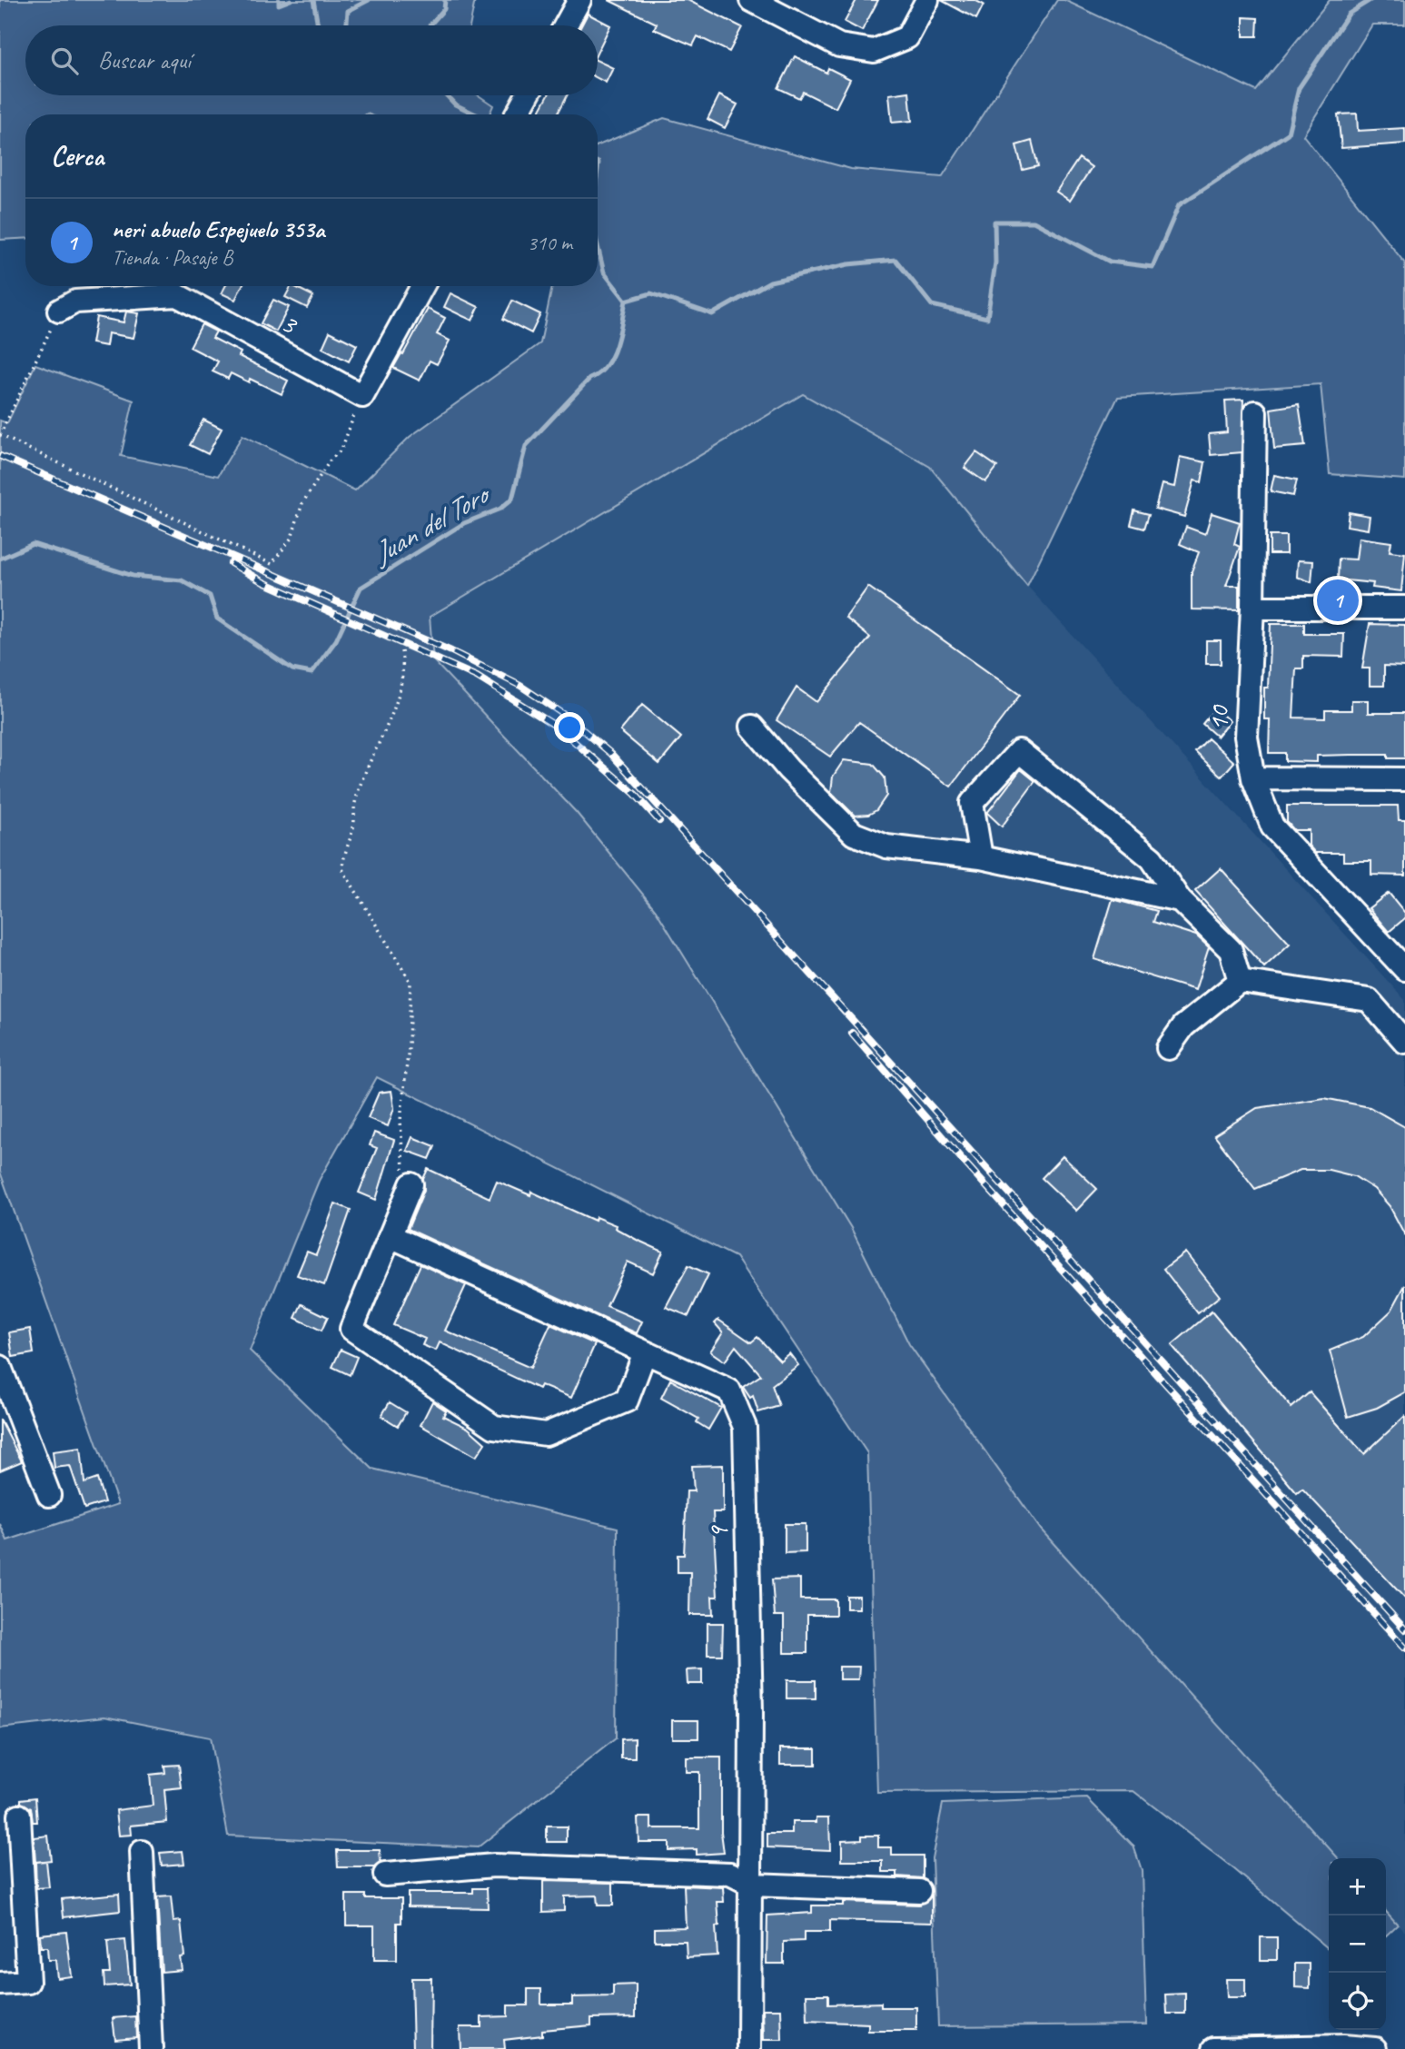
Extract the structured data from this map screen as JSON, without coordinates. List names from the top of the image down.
{
  "streets": {
    "street": ["3", "10", "9"]
  },
  "water": ["Juan del Toro"],
  "page": {
    "search": "Buscar aquí",
    "heading": "Cerca",
    "list": [
      {
        "mark": "1",
        "name": "neri abuelo Espejuelo 353a",
        "note": "Tienda · Pasaje B",
        "value": "310 m"
      }
    ],
    "pins": "1",
    "map_buttons": ["+", "−"]
  }
}
